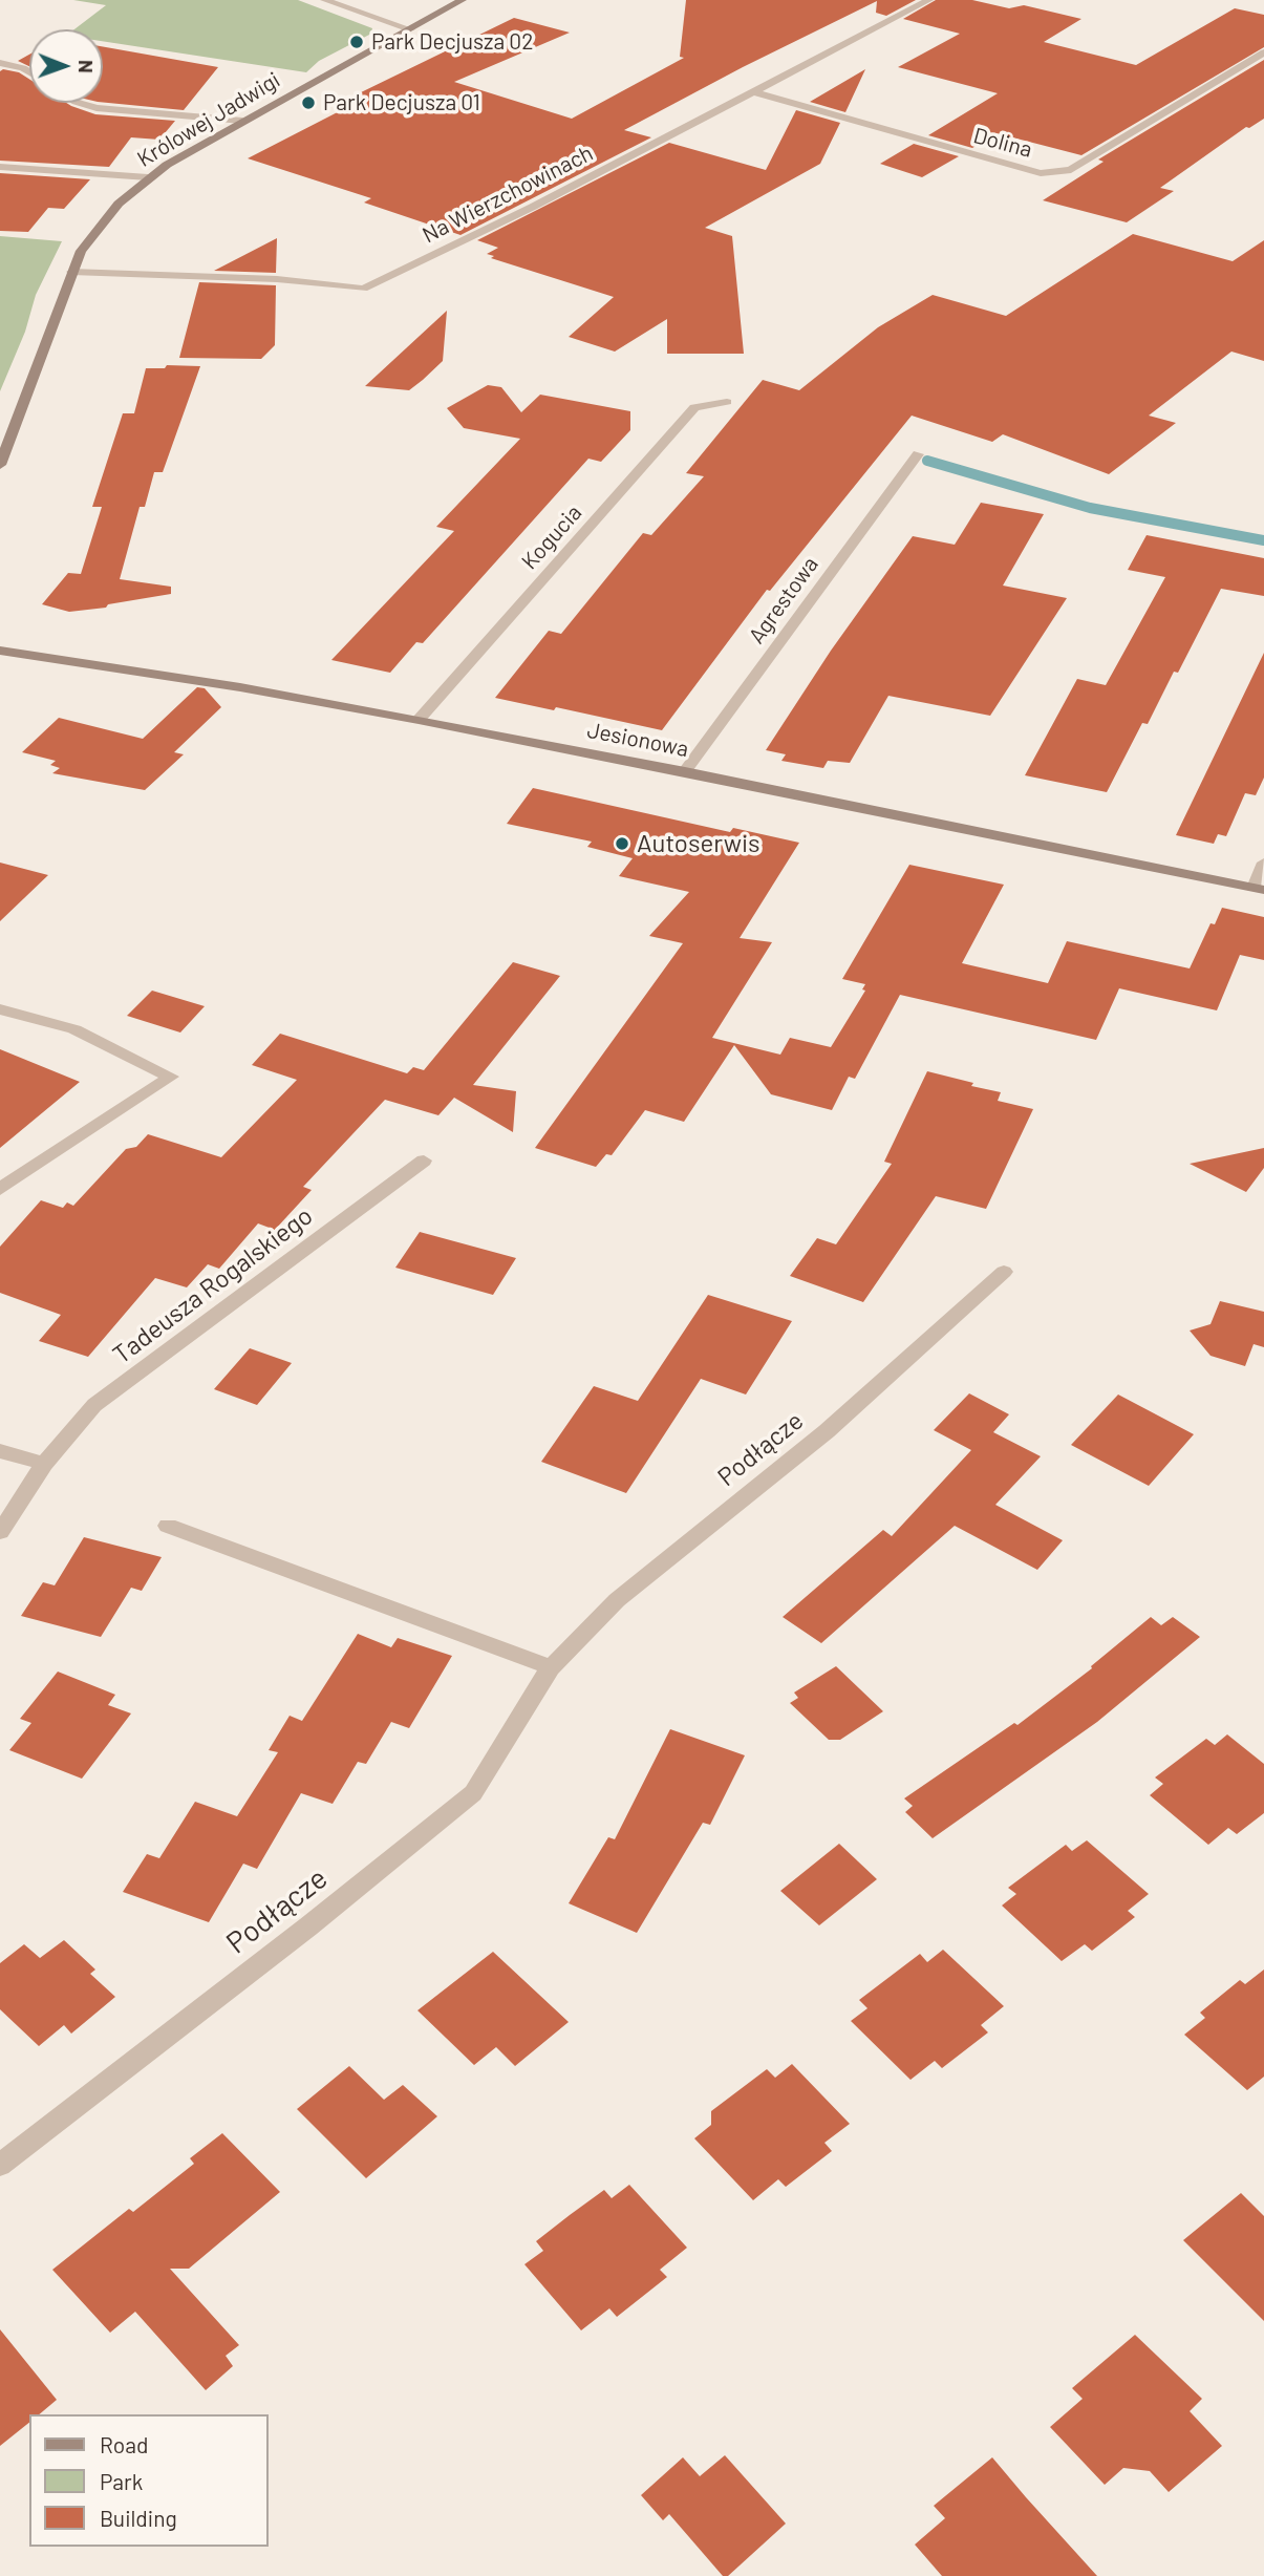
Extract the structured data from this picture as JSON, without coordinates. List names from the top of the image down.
{
  "streets": {
    "street": [
      "Królowej Jadwigi",
      "Dolina",
      "Na Wierzchowinach",
      "Kogucia",
      "Agrestowa",
      "Jesionowa",
      "Tadeusza Rogalskiego",
      "Podłącze"
    ]
  },
  "crossings": [
    ["Królowej Jadwigi", "Na Wierzchowinach"],
    ["Dolina", "Na Wierzchowinach"],
    ["Kogucia", "Jesionowa"],
    ["Agrestowa", "Jesionowa"]
  ],
  "places": ["Park Decjusza 02", "Park Decjusza 01", "Autoserwis"],
  "legend": ["Road", "Park", "Building"],
  "north": "right"
}
